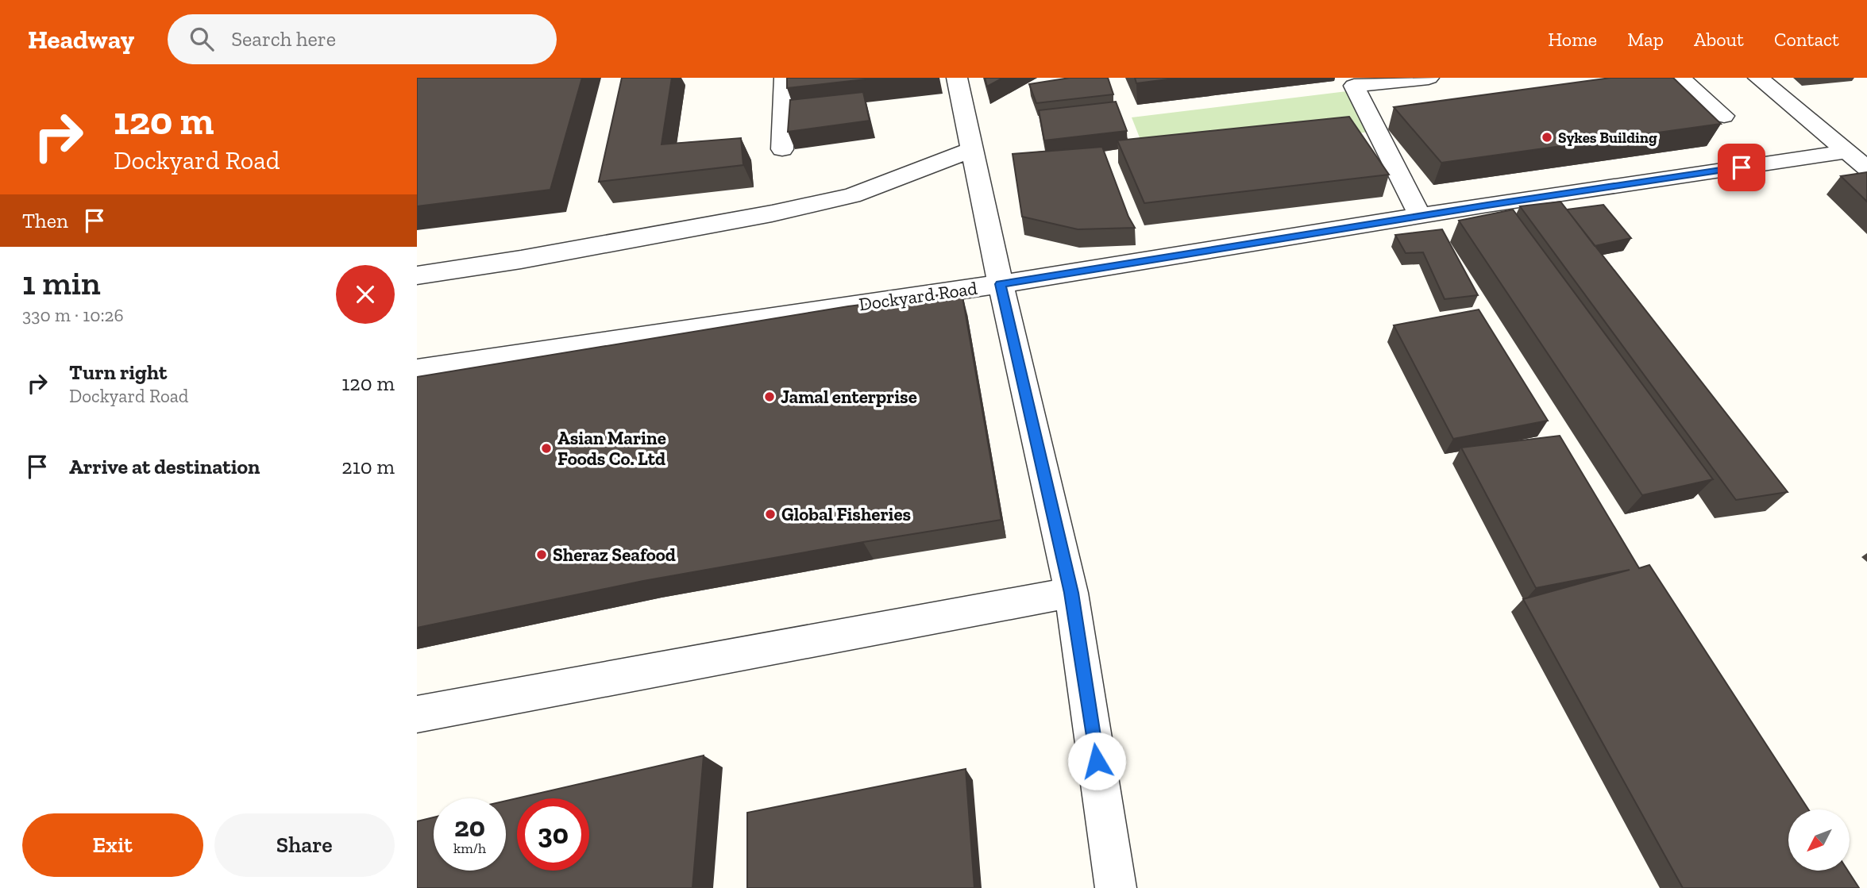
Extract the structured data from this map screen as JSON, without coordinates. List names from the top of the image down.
{
  "streets": {
    "street": ["Dockyard Road"]
  },
  "places": [
    "Sykes Building",
    "Jamal enterprise",
    "Asian Marine Foods Co. Ltd",
    "Global Fisheries",
    "Sheraz Seafood"
  ],
  "north": "bottom left",
  "page": {
    "header": "Headway",
    "search": "Search here",
    "nav": [
      "Home",
      "Map",
      "About",
      "Contact"
    ],
    "turn": ["120 m", "Dockyard Road"],
    "then": "Then",
    "heading": ["1 min", "330 m · 10:26"],
    "list": [
      {
        "name": "Turn right",
        "note": "Dockyard Road",
        "value": "120 m"
      },
      {
        "name": "Arrive at destination",
        "value": "210 m"
      }
    ],
    "speed": "20 km/h",
    "limit": "30",
    "buttons": ["Exit", "Share"]
  }
}
